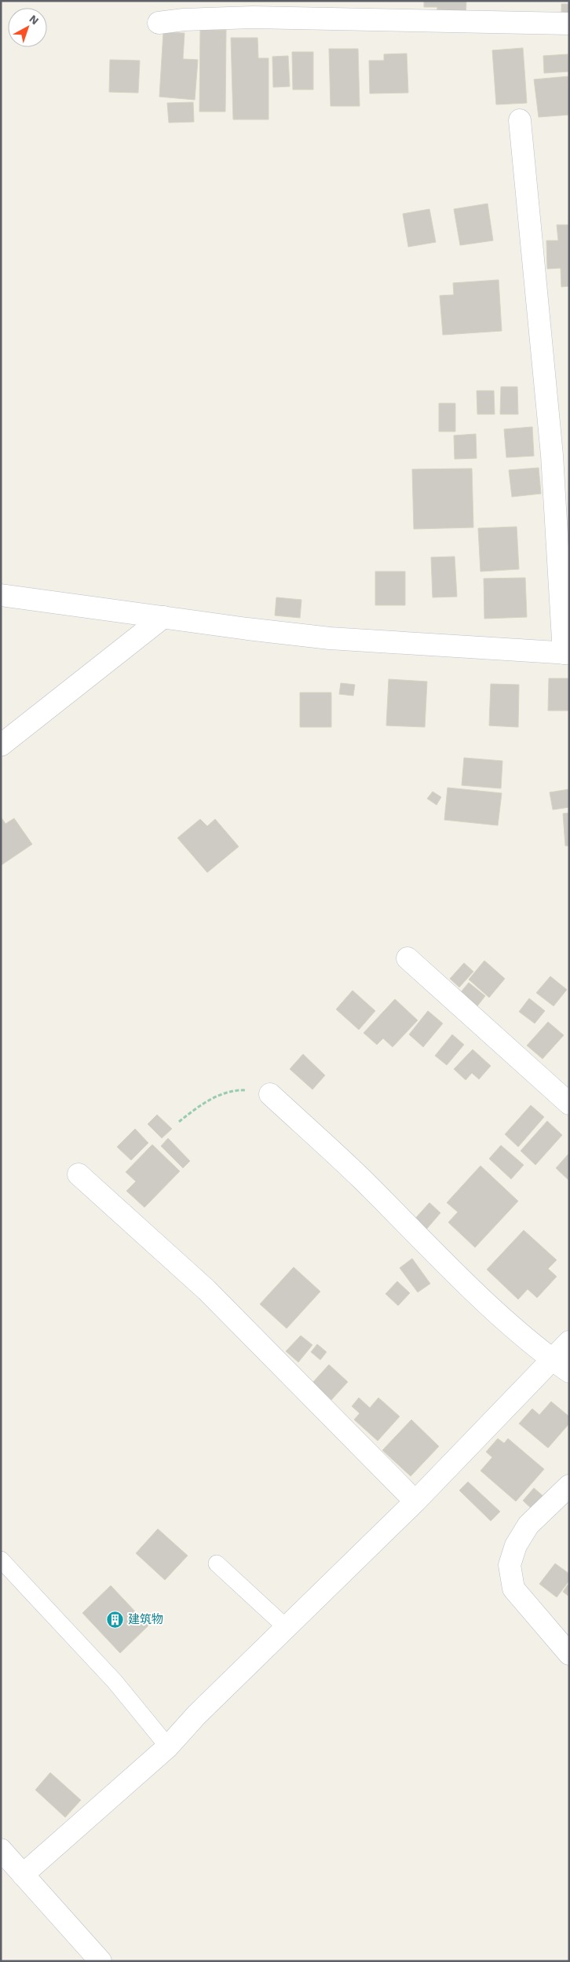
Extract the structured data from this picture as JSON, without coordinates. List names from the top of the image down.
{
  "places": {
    "building": ["建筑物"]
  },
  "north": "top right"
}
